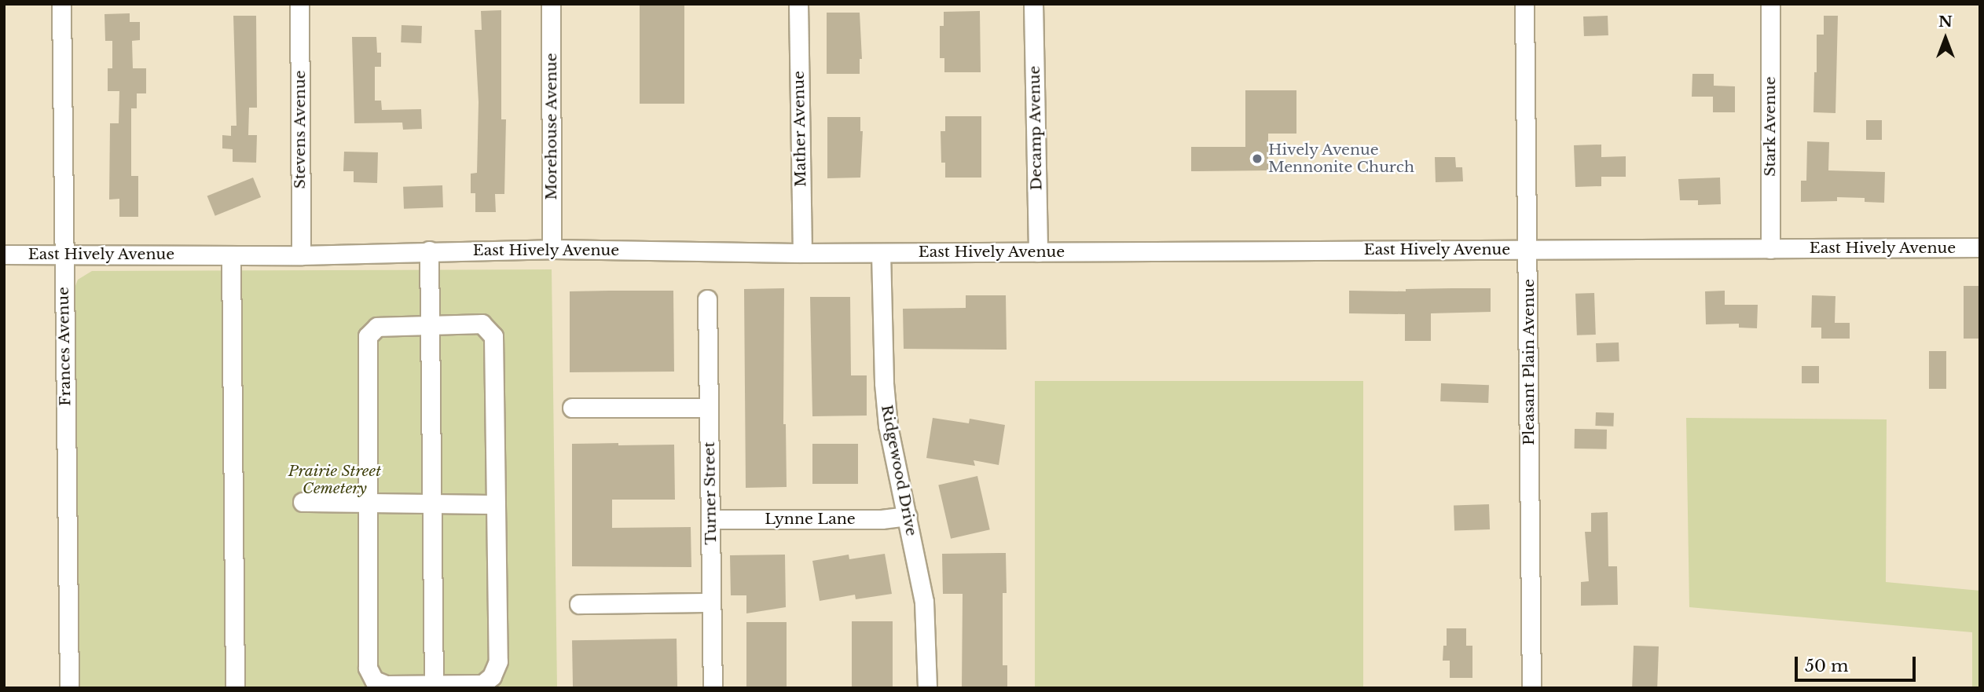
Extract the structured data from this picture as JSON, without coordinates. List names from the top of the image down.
{
  "streets": {
    "street": [
      "Morehouse Avenue",
      "Stark Avenue",
      "Decamp Avenue",
      "Mather Avenue",
      "Stevens Avenue",
      "East Hively Avenue",
      "Frances Avenue",
      "Pleasant Plain Avenue",
      "Ridgewood Drive",
      "Turner Street",
      "Lynne Lane"
    ]
  },
  "crossings": [
    ["Morehouse Avenue", "East Hively Avenue"],
    ["Stark Avenue", "East Hively Avenue"],
    ["Decamp Avenue", "East Hively Avenue"],
    ["Mather Avenue", "East Hively Avenue"],
    ["Stevens Avenue", "East Hively Avenue"],
    ["East Hively Avenue", "Frances Avenue"],
    ["East Hively Avenue", "Pleasant Plain Avenue"],
    ["East Hively Avenue", "Ridgewood Drive"],
    ["Ridgewood Drive", "Lynne Lane"],
    ["Turner Street", "Lynne Lane"]
  ],
  "parks": ["Prairie Street Cemetery"],
  "places": ["Hively Avenue Mennonite Church"],
  "scale_bar": "50 m",
  "north": "top"
}
